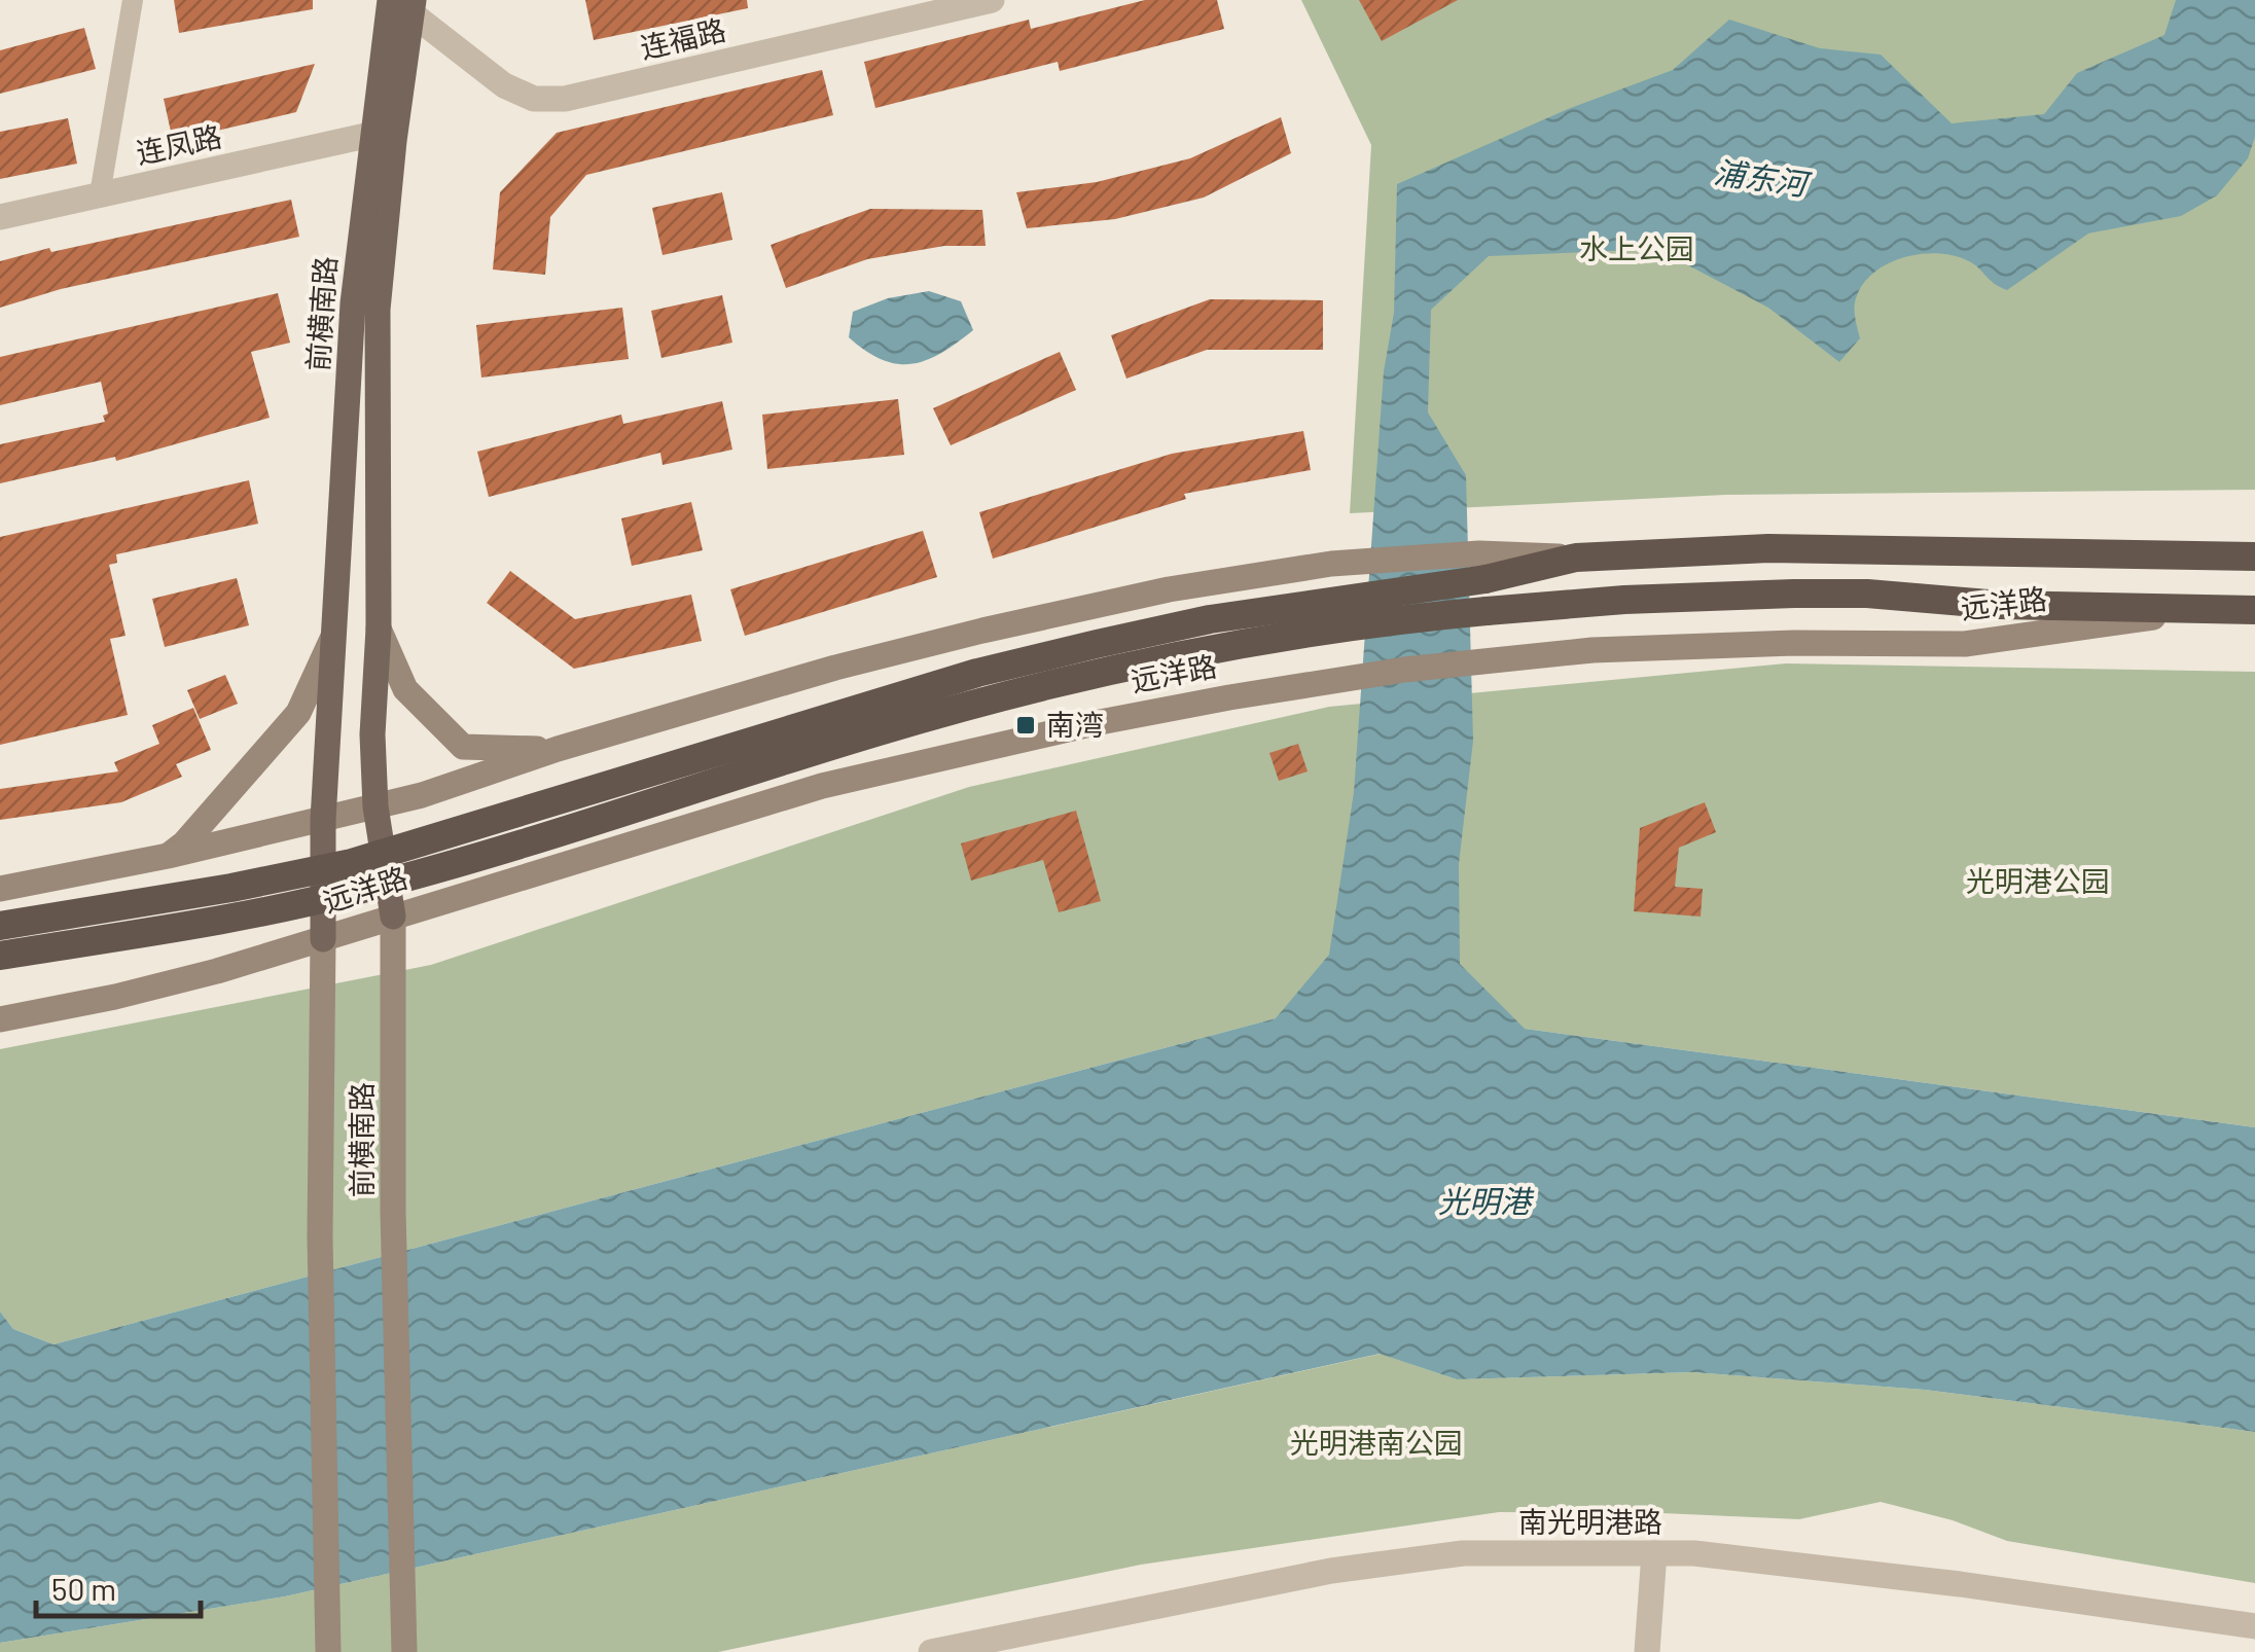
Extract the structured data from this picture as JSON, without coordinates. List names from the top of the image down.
{
  "streets": {
    "highway": ["远洋路"],
    "main road": ["前横南路"],
    "street": ["连福路", "连凤路", "南光明港路"]
  },
  "crossings": [
    ["连福路", "前横南路"],
    ["连凤路", "前横南路"],
    ["前横南路", "远洋路"]
  ],
  "water": ["浦东河", "光明港"],
  "parks": ["水上公园", "光明港公园", "光明港南公园"],
  "places": {
    "transit": ["南湾"]
  },
  "scale_bar": "50 m"
}
